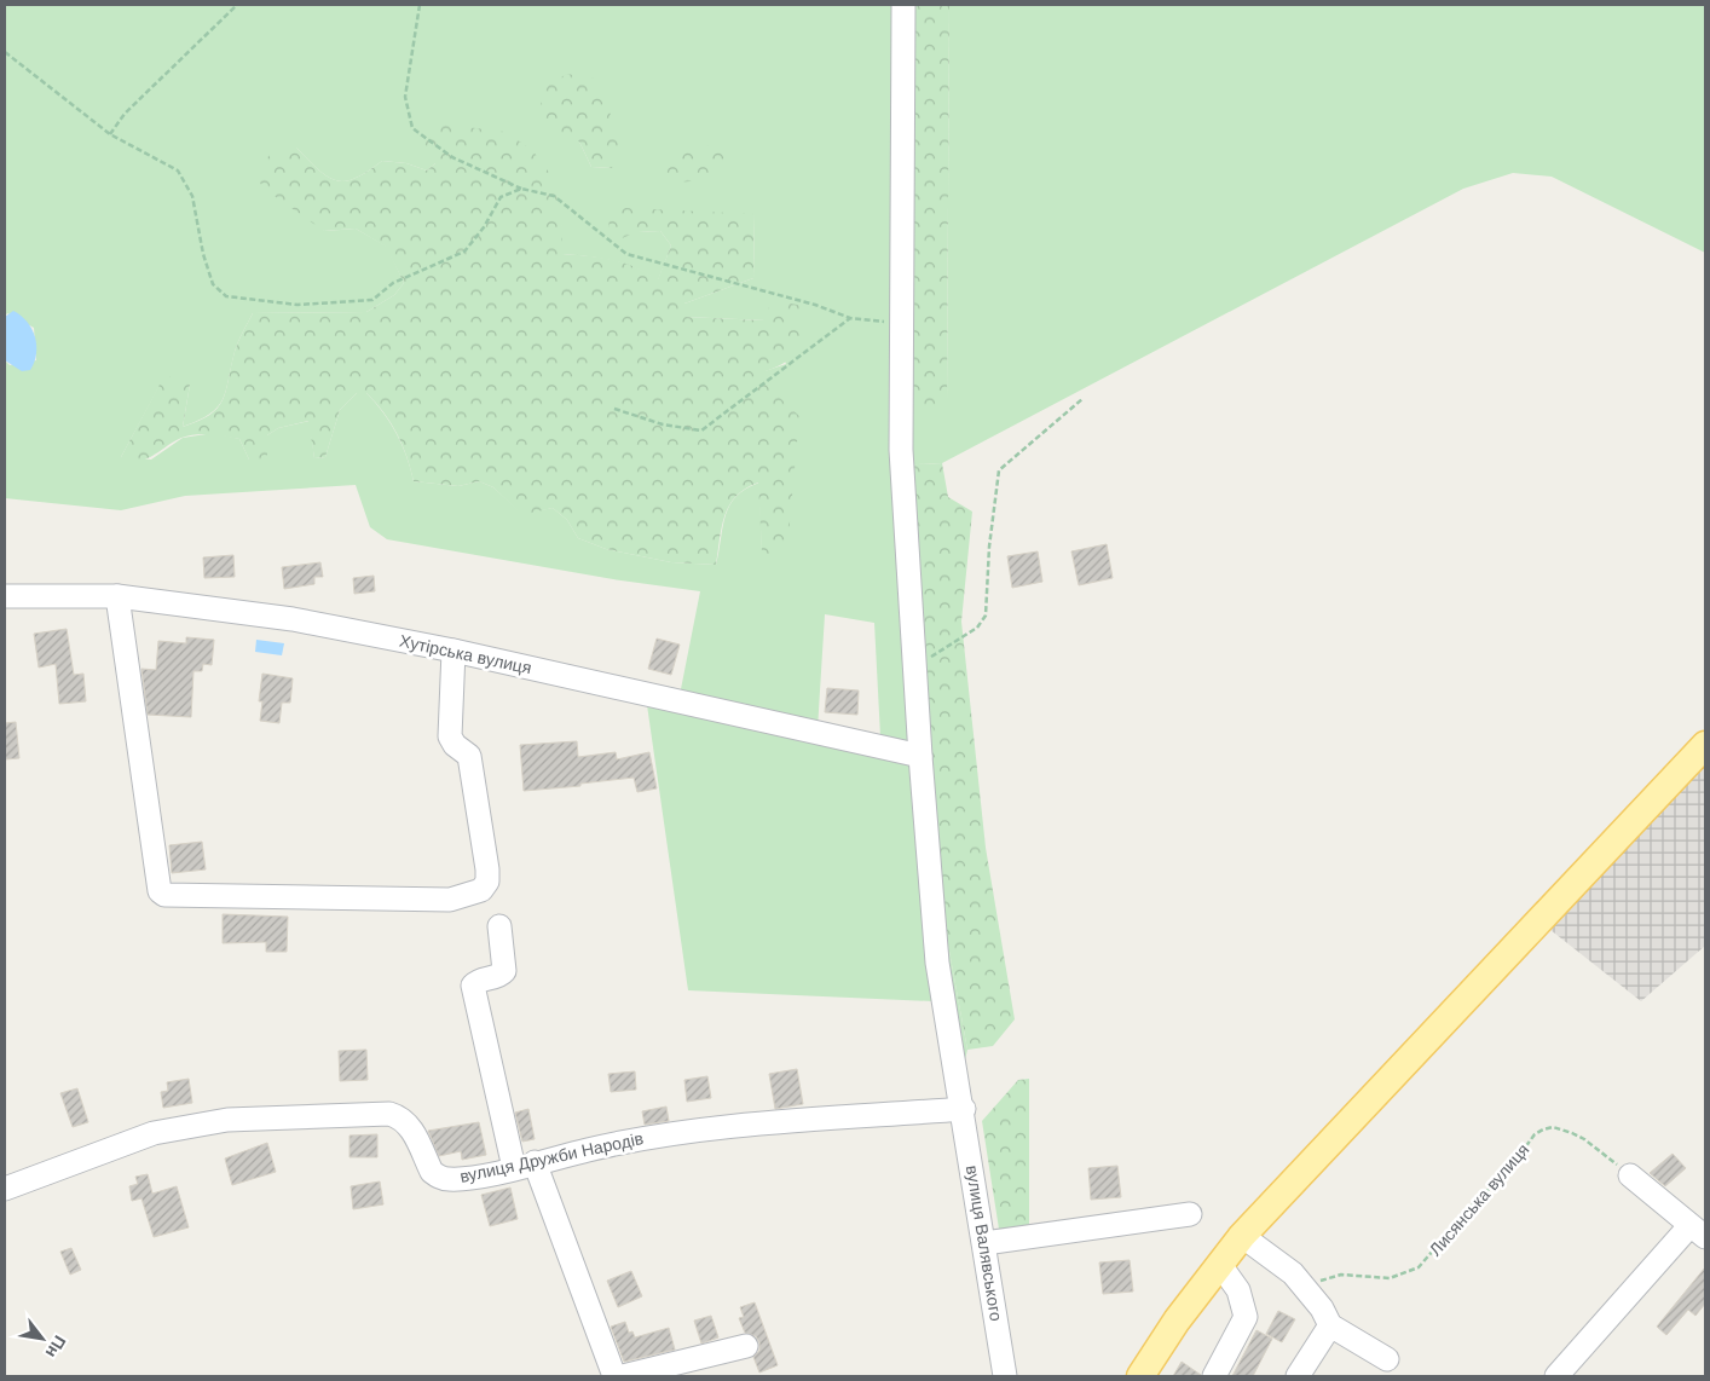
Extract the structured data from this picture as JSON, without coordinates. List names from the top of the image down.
{
  "streets": {
    "street": ["Хутірська вулиця", "вулиця Дружби Народів", "вулиця Валявського"],
    "path": ["Лисянська вулиця"]
  },
  "crossings": [
    ["Хутірська вулиця", "вулиця Валявського"],
    ["вулиця Дружби Народів", "вулиця Валявського"]
  ],
  "north": "bottom right"
}
